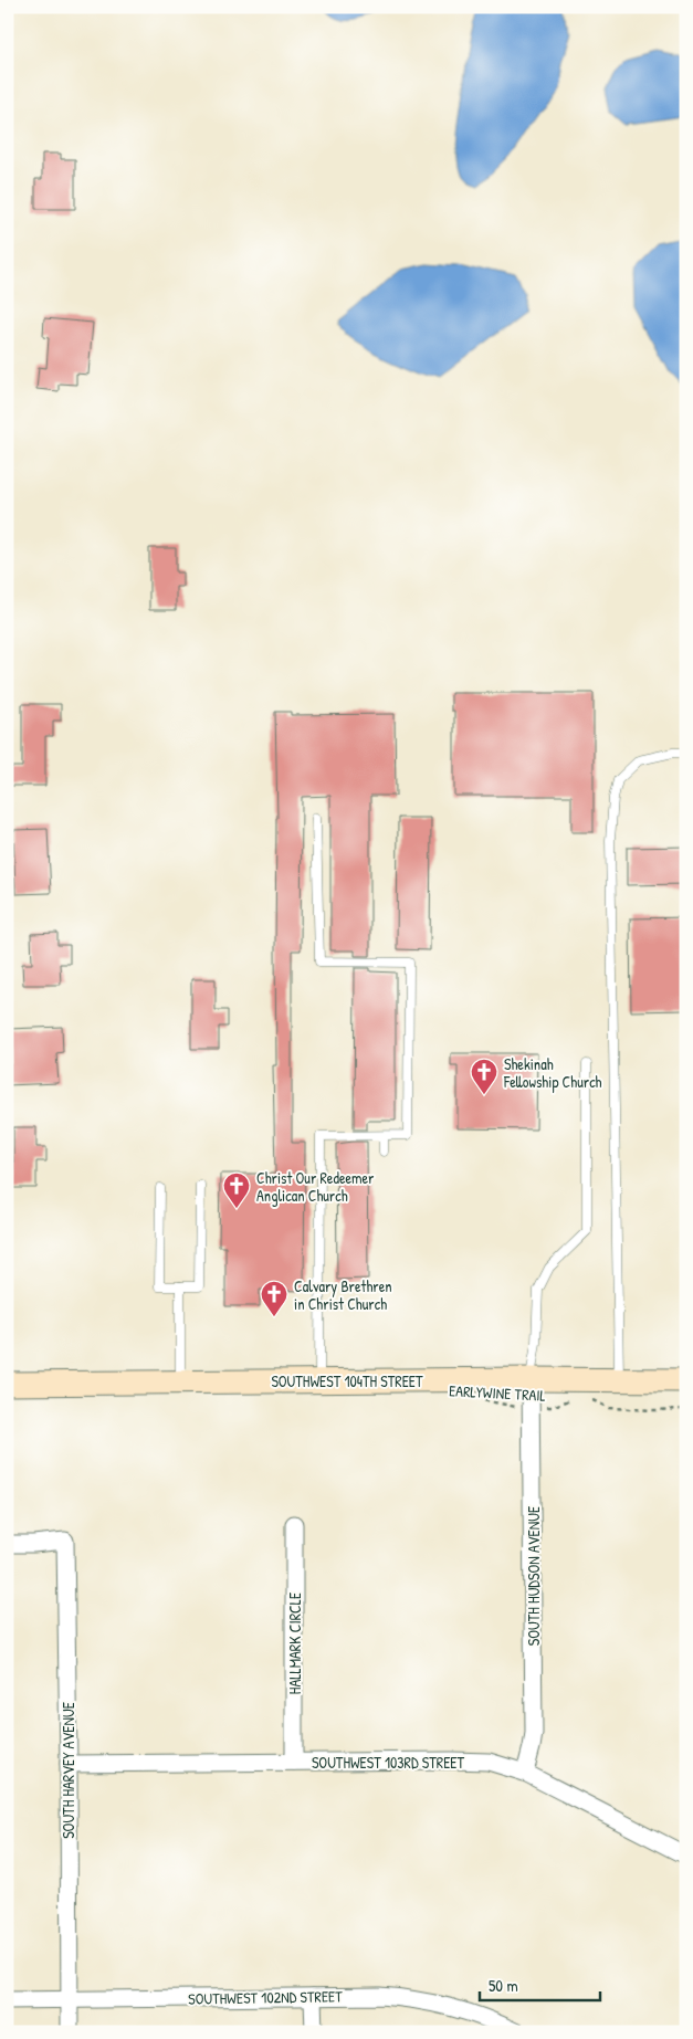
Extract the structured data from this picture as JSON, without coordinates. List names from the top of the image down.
{
  "streets": {
    "main road": ["SOUTHWEST 104TH STREET"],
    "street": [
      "SOUTH HUDSON AVENUE",
      "HALLMARK CIRCLE",
      "SOUTHWEST 103RD STREET",
      "SOUTH HARVEY AVENUE",
      "SOUTHWEST 102ND STREET"
    ],
    "path": ["EARLYWINE TRAIL"]
  },
  "crossings": [
    ["SOUTHWEST 104TH STREET", "SOUTH HUDSON AVENUE"],
    ["EARLYWINE TRAIL", "SOUTH HUDSON AVENUE"],
    ["SOUTH HUDSON AVENUE", "SOUTHWEST 103RD STREET"],
    ["HALLMARK CIRCLE", "SOUTHWEST 103RD STREET"],
    ["SOUTHWEST 103RD STREET", "SOUTH HARVEY AVENUE"],
    ["SOUTH HARVEY AVENUE", "SOUTHWEST 102ND STREET"]
  ],
  "places": {
    "church": ["Shekinah Fellowship Church", "Christ Our Redeemer Anglican Church", "Calvary Brethren in Christ Church"]
  },
  "scale_bar": "50 m"
}
